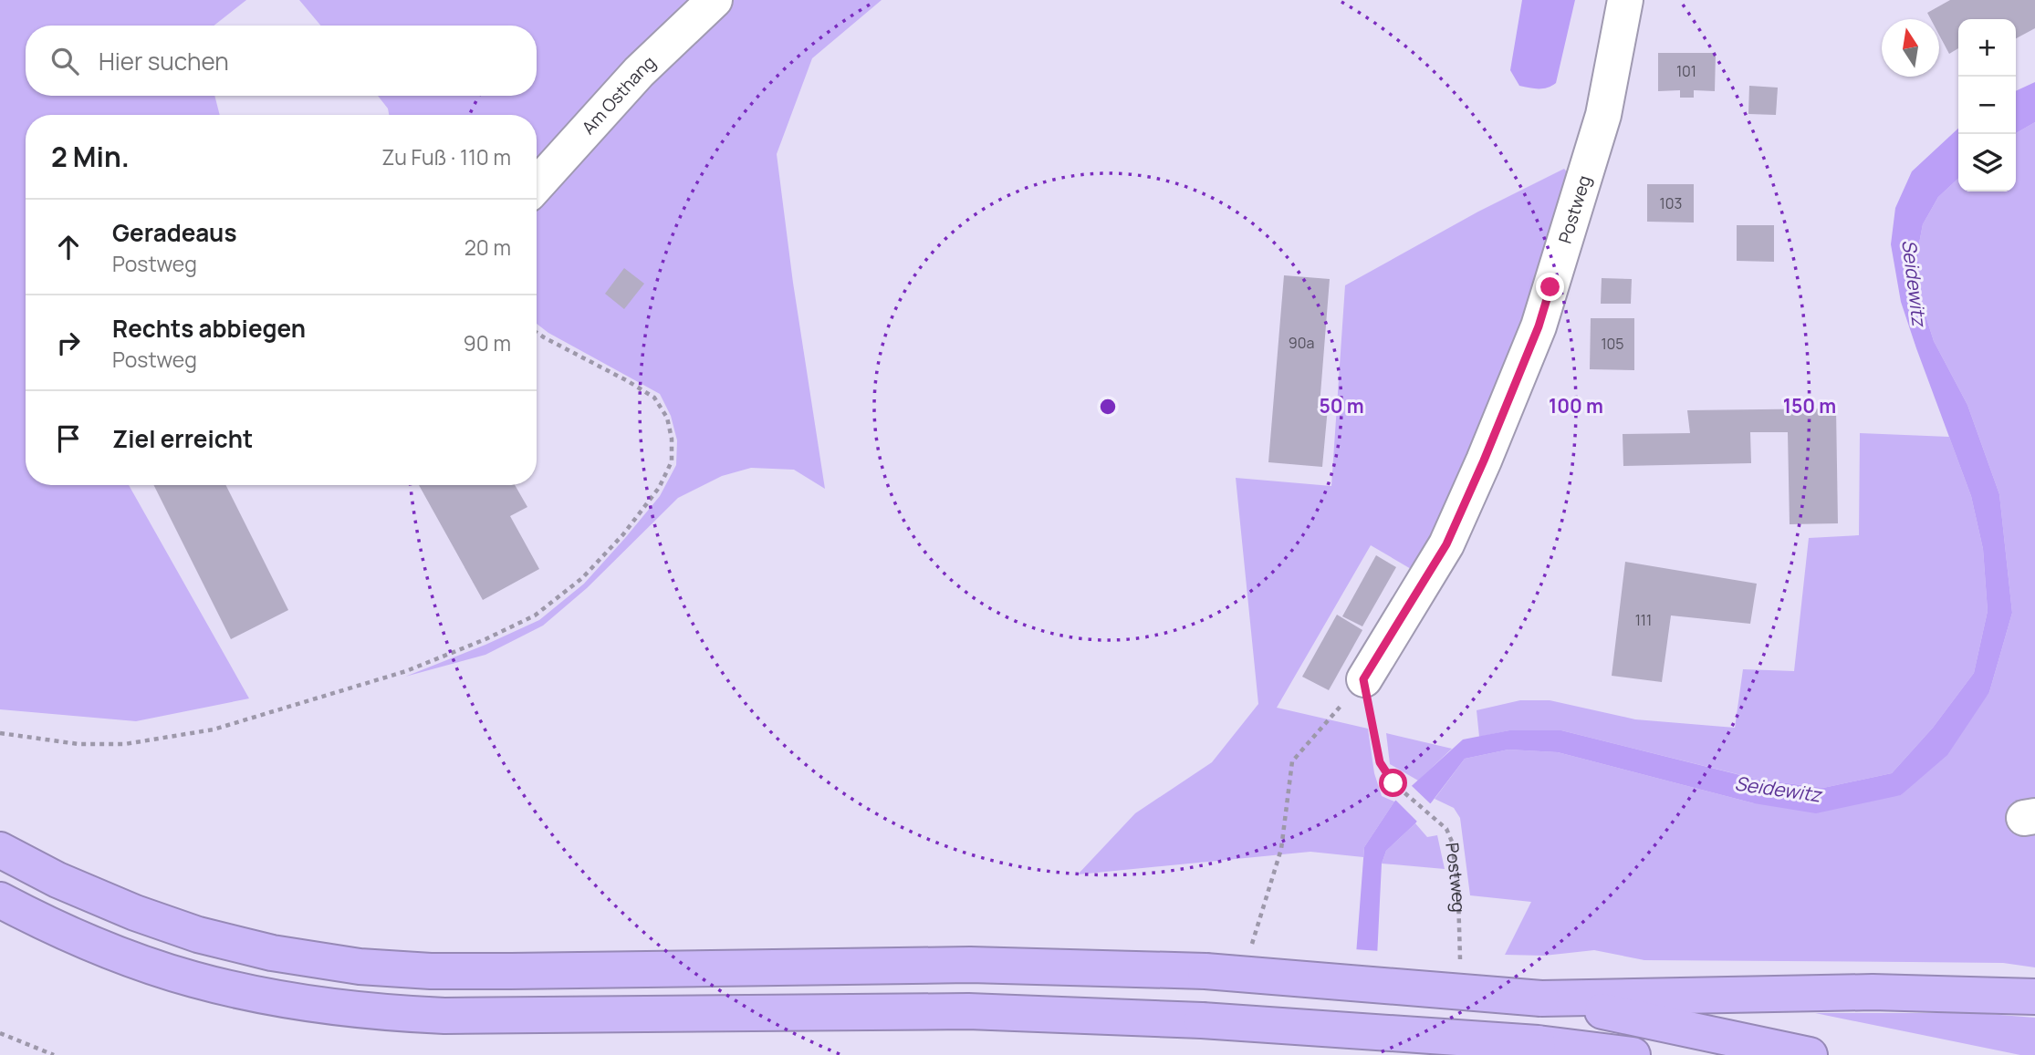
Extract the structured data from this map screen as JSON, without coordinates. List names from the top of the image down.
{
  "streets": {
    "street": ["Am Osthang", "Postweg"]
  },
  "water": ["Seidewitz"],
  "house_numbers": [
    "101",
    "103",
    "90a",
    "105",
    "111"
  ],
  "north": "top",
  "page": {
    "map_buttons": ["+", "−"],
    "search": "Hier suchen",
    "heading": ["2 Min.", "Zu Fuß · 110 m"],
    "list": [
      ["Geradeaus", "Postweg", "20 m"],
      ["Rechts abbiegen", "Postweg", "90 m"],
      "Ziel erreicht"
    ]
  },
  "rings": ["50 m", "100 m", "150 m"]
}
